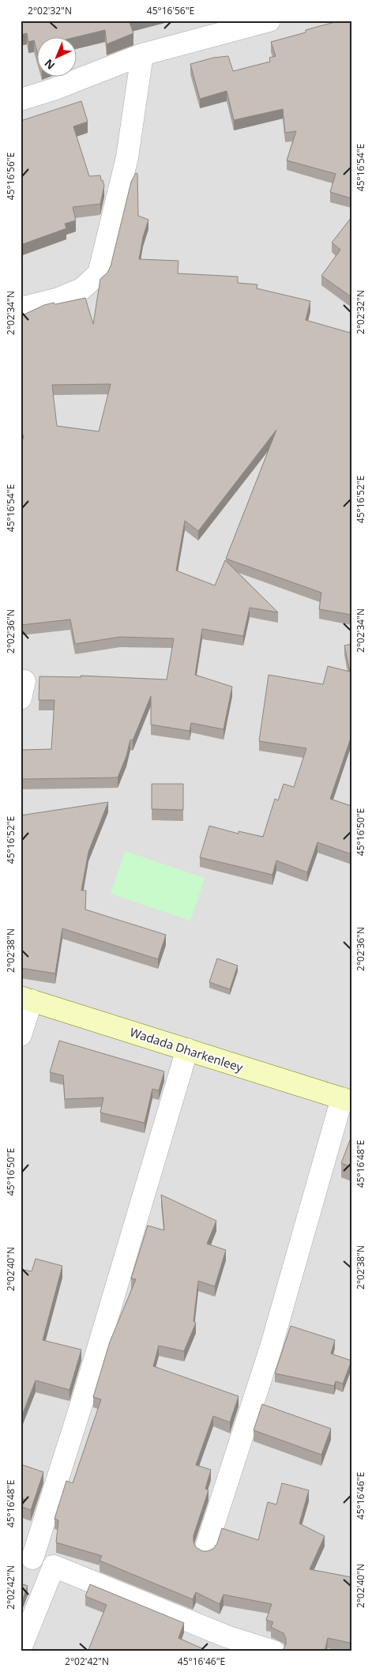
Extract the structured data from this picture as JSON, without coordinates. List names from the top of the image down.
{
  "streets": {
    "main road": ["Wadada Dharkenleey"]
  },
  "north": "bottom left",
  "coordinates": [
    "2°02'32\"N",
    "45°16'56\"E",
    "45°16'54\"E",
    "2°02'34\"N",
    "45°16'52\"E",
    "2°02'36\"N",
    "45°16'50\"E",
    "2°02'38\"N",
    "45°16'48\"E",
    "2°02'40\"N",
    "45°16'46\"E",
    "2°02'42\"N"
  ]
}
